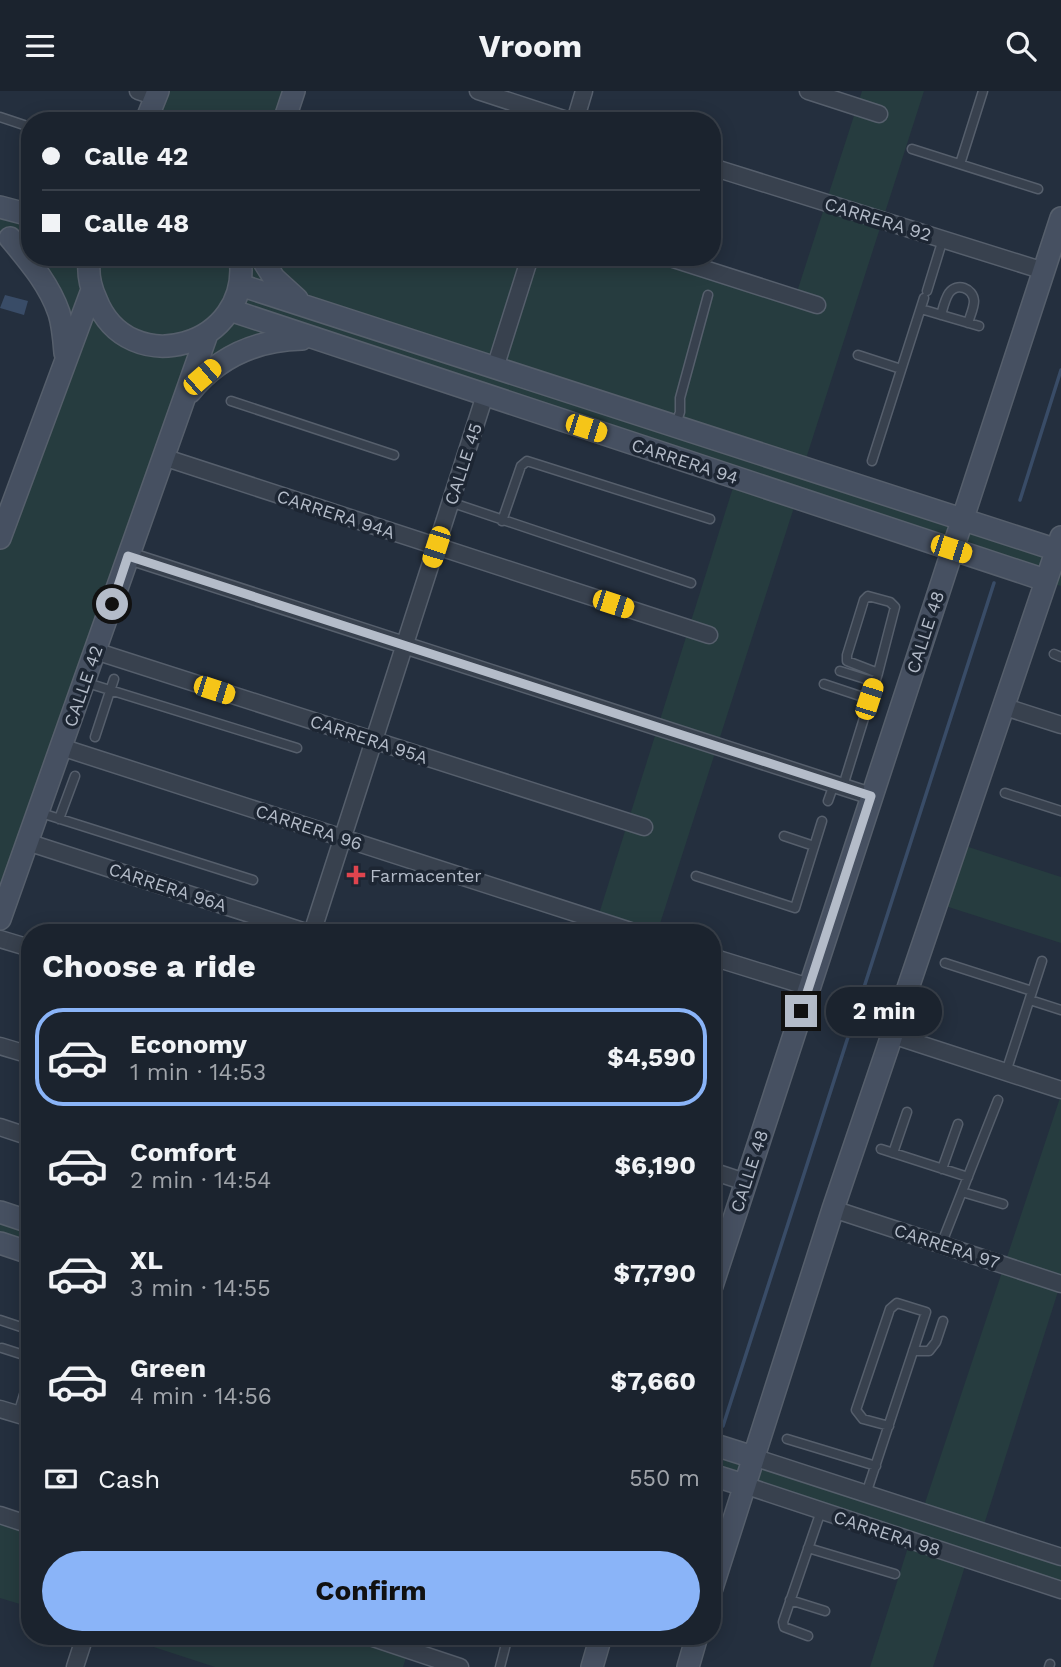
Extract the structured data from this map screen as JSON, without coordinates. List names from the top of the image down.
{
  "streets": {
    "street": [
      "CARRERA 92",
      "CARRERA 94",
      "CALLE 45",
      "CARRERA 94A",
      "CALLE 48",
      "CALLE 42",
      "CARRERA 95A",
      "CARRERA 96",
      "CARRERA 96A",
      "CARRERA 97",
      "CARRERA 98"
    ]
  },
  "crossings": [
    ["CARRERA 92", "CALLE 48"],
    ["CARRERA 94", "CALLE 45"],
    ["CARRERA 94", "CALLE 48"],
    ["CALLE 45", "CARRERA 94A"],
    ["CALLE 45", "CARRERA 95A"],
    ["CALLE 45", "CARRERA 96"],
    ["CARRERA 94A", "CALLE 42"],
    ["CALLE 42", "CARRERA 95A"],
    ["CALLE 42", "CARRERA 96"],
    ["CALLE 42", "CARRERA 96A"]
  ],
  "places": {
    "health": ["Farmacenter"]
  },
  "page": {
    "header": "Vroom",
    "banner": ["Calle 42", "Calle 48"],
    "heading": "Choose a ride",
    "bubble": "2 min",
    "list": [
      {
        "name": "Economy",
        "note": "1 min · 14:53",
        "value": "$4,590"
      },
      {
        "name": "Comfort",
        "note": "2 min · 14:54",
        "value": "$6,190"
      },
      {
        "name": "XL",
        "note": "3 min · 14:55",
        "value": "$7,790"
      },
      {
        "name": "Green",
        "note": "4 min · 14:56",
        "value": "$7,660"
      }
    ],
    "pay": ["Cash", "550 m"],
    "buttons": "Confirm"
  }
}
